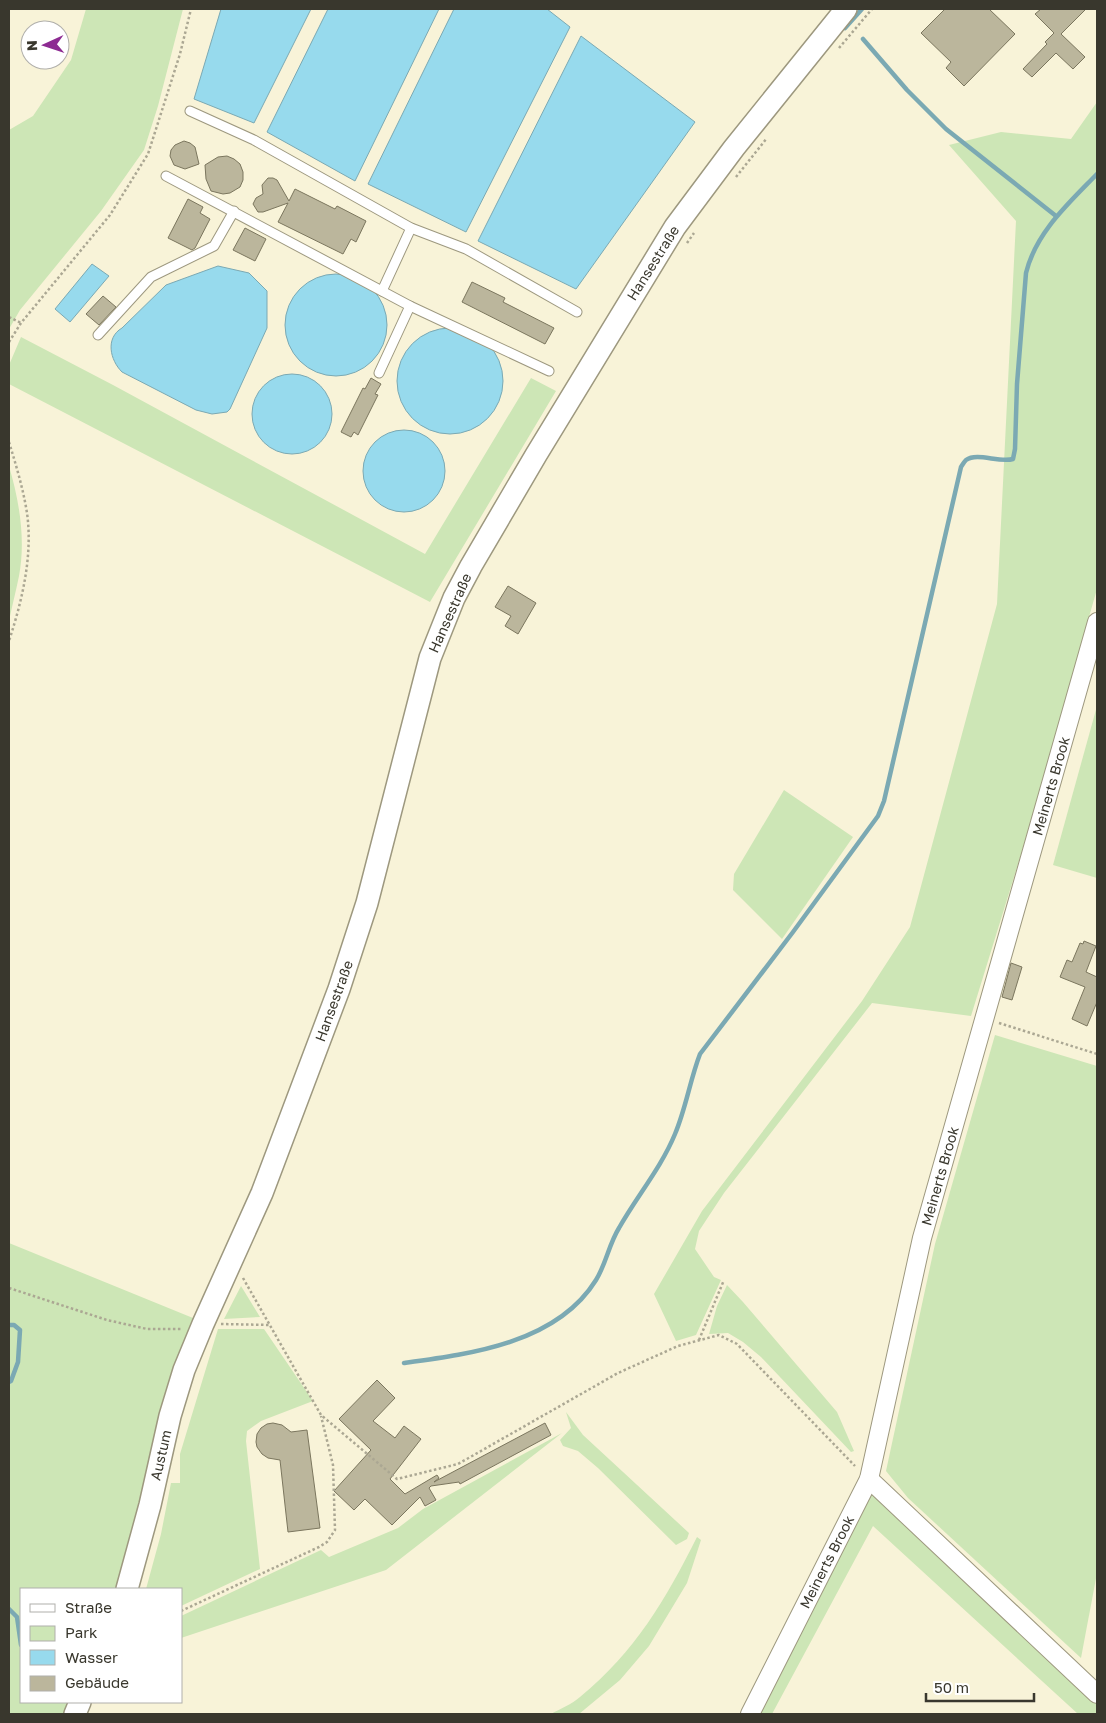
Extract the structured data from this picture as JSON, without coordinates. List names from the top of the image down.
{
  "streets": {
    "street": ["Hansestraße", "Meinerts Brook", "Austum"]
  },
  "crossings": [
    ["Hansestraße", "Austum"]
  ],
  "legend": [
    "Straße",
    "Park",
    "Wasser",
    "Gebäude"
  ],
  "scale_bar": "50 m",
  "north": "left"
}
